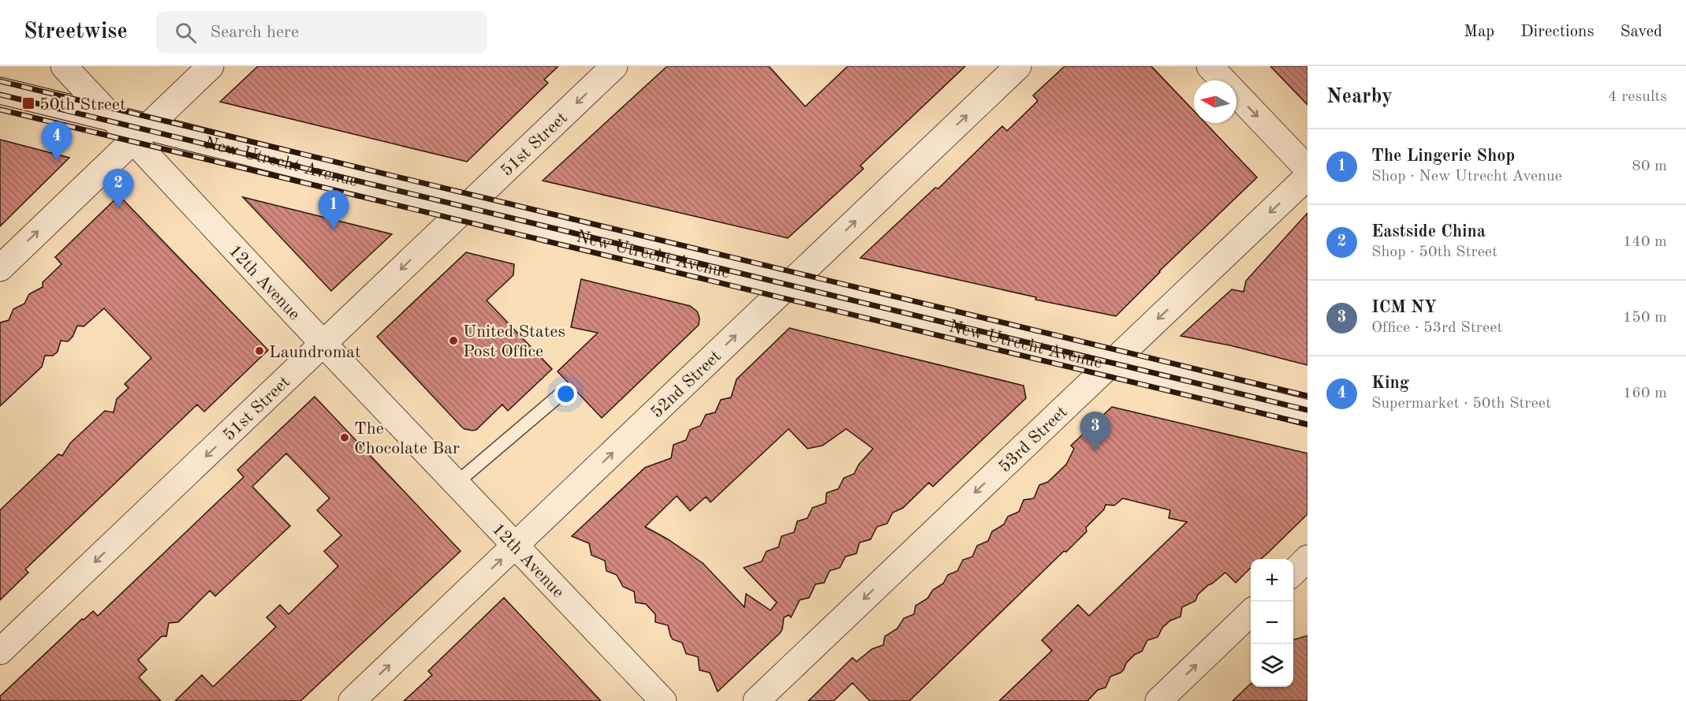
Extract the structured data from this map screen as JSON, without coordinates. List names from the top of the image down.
{
  "streets": {
    "street": [
      "51st Street",
      "New Utrecht Avenue",
      "12th Avenue",
      "52nd Street",
      "53rd Street"
    ]
  },
  "crossings": [
    ["51st Street", "New Utrecht Avenue"],
    ["51st Street", "12th Avenue"],
    ["New Utrecht Avenue", "12th Avenue"],
    ["New Utrecht Avenue", "52nd Street"],
    ["New Utrecht Avenue", "53rd Street"],
    ["12th Avenue", "52nd Street"]
  ],
  "one_way": ["51st Street", "52nd Street", "53rd Street"],
  "places": {
    "transit": ["50th Street"],
    "other": ["United States Post Office", "Laundromat", "The Chocolate Bar"]
  },
  "north": "left",
  "page": {
    "header": "Streetwise",
    "search": "Search here",
    "nav": ["Map", "Directions", "Saved"],
    "heading": ["Nearby", "4 results"],
    "pins": [
      "4",
      "2",
      "1",
      "3"
    ],
    "list": [
      {
        "mark": "1",
        "name": "The Lingerie Shop",
        "note": "Shop · New Utrecht Avenue",
        "value": "80 m"
      },
      {
        "mark": "2",
        "name": "Eastside China",
        "note": "Shop · 50th Street",
        "value": "140 m"
      },
      {
        "mark": "3",
        "name": "ICM NY",
        "note": "Office · 53rd Street",
        "value": "150 m"
      },
      {
        "mark": "4",
        "name": "King",
        "note": "Supermarket · 50th Street",
        "value": "160 m"
      }
    ],
    "map_buttons": ["+", "−"]
  }
}
